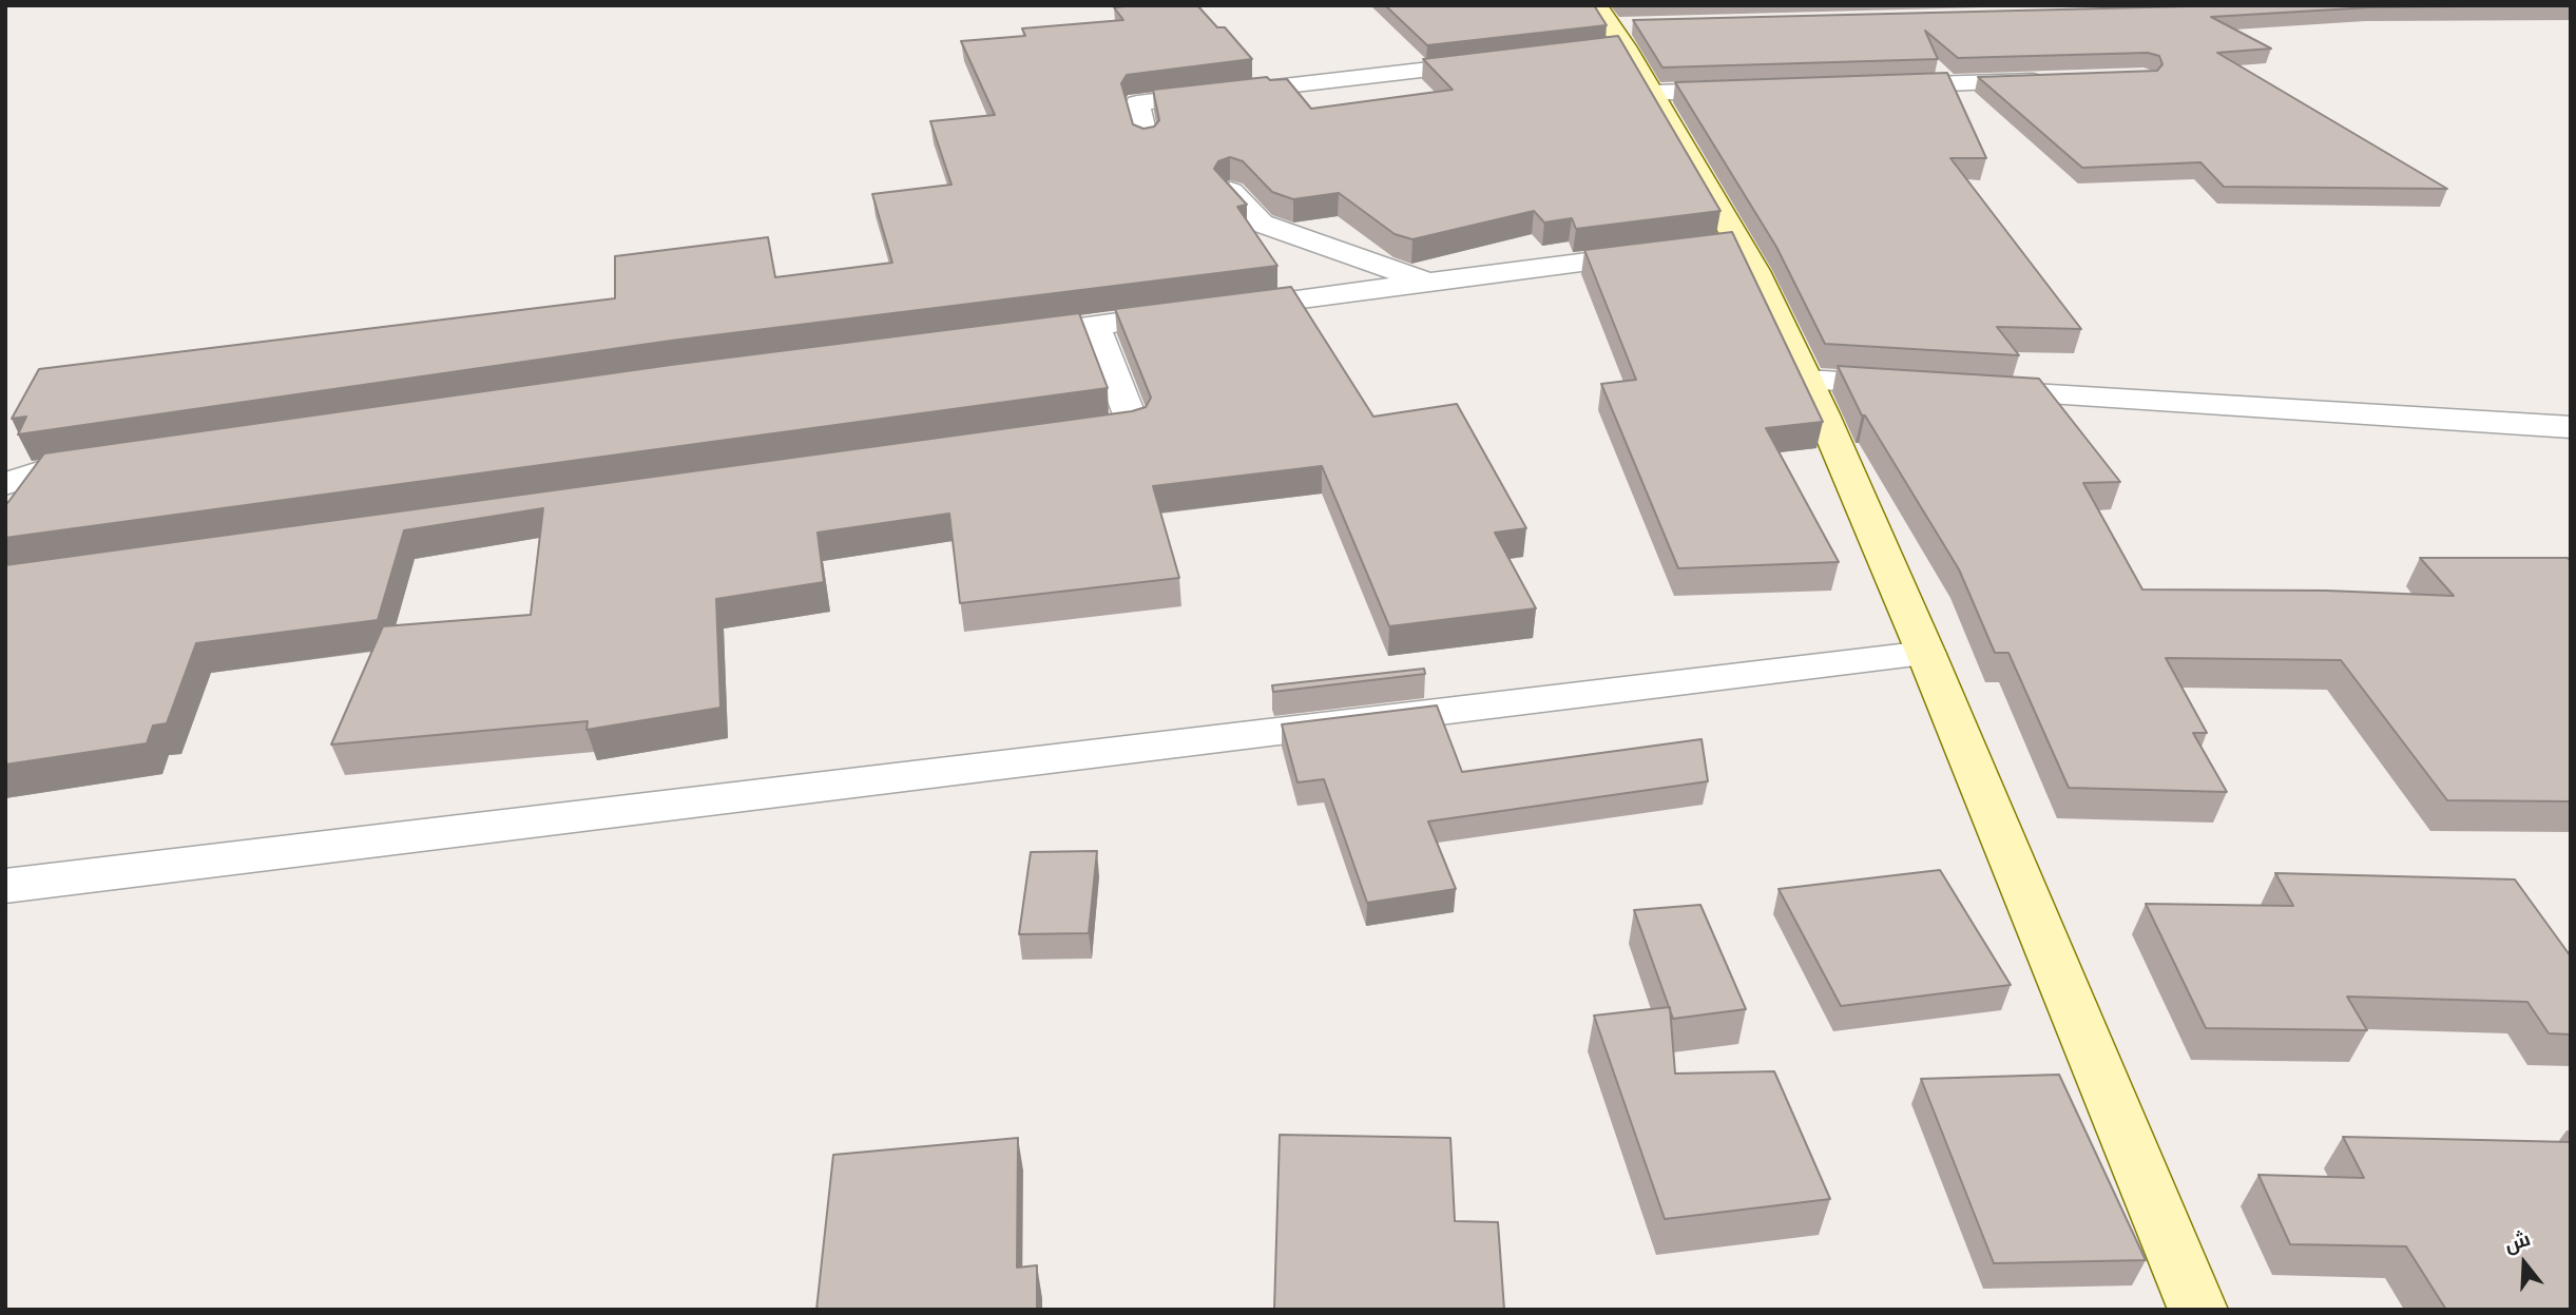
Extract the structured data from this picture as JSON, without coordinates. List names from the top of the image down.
{
  "north": "top"
}
